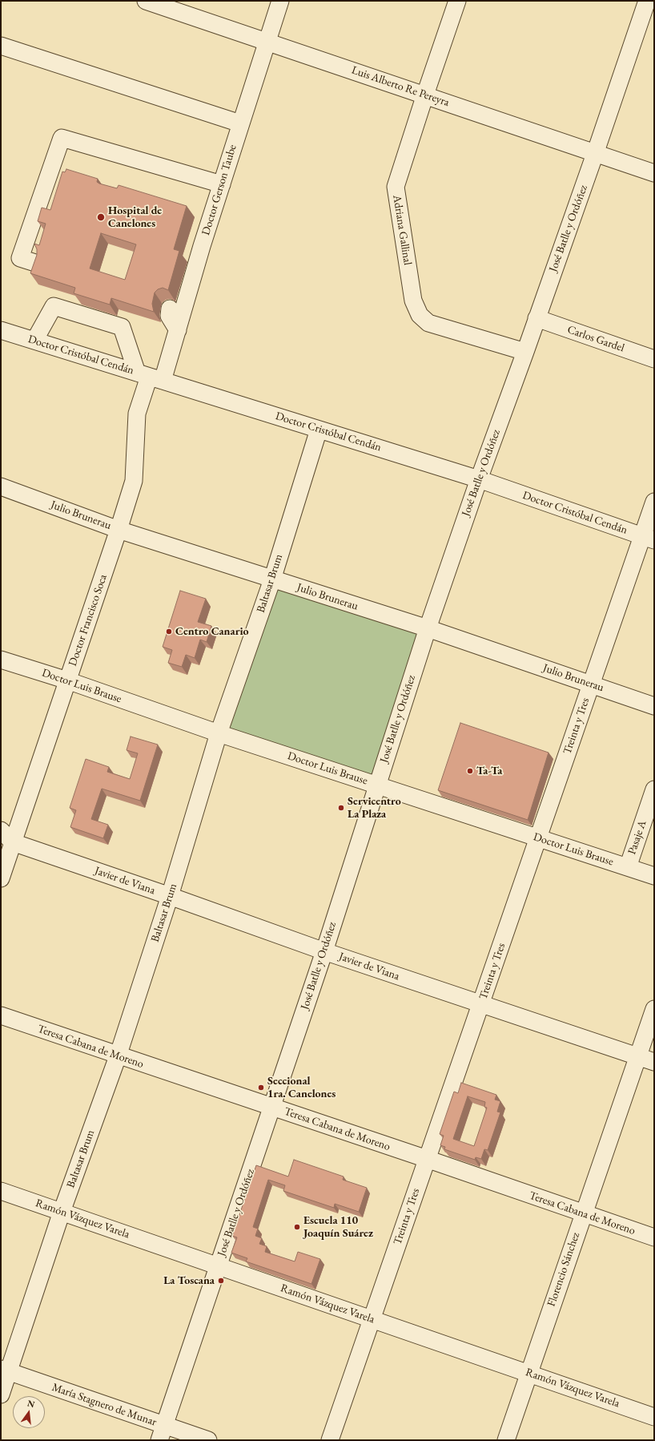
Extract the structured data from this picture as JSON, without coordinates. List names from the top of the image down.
{
  "streets": {
    "street": [
      "Luis Alberto Re Pereyra",
      "Doctor Gerson Taube",
      "José Batlle y Ordóñez",
      "Adriana Gallinal",
      "Carlos Gardel",
      "Doctor Cristóbal Cendán",
      "Julio Brunerau",
      "Baltasar Brum",
      "Doctor Francisco Soca",
      "Doctor Luis Brause",
      "Treinta y Tres",
      "Pasaje A",
      "Javier de Viana",
      "Teresa Cabana de Moreno",
      "Ramón Vázquez Varela",
      "Florencio Sánchez",
      "María Stagnero de Munar"
    ]
  },
  "crossings": [
    ["Luis Alberto Re Pereyra", "Doctor Gerson Taube"],
    ["Luis Alberto Re Pereyra", "José Batlle y Ordóñez"],
    ["Luis Alberto Re Pereyra", "Adriana Gallinal"],
    ["Doctor Gerson Taube", "Doctor Cristóbal Cendán"],
    ["Doctor Gerson Taube", "Doctor Francisco Soca"],
    ["José Batlle y Ordóñez", "Adriana Gallinal"],
    ["José Batlle y Ordóñez", "Carlos Gardel"],
    ["José Batlle y Ordóñez", "Doctor Cristóbal Cendán"],
    ["José Batlle y Ordóñez", "Julio Brunerau"],
    ["José Batlle y Ordóñez", "Doctor Luis Brause"],
    ["José Batlle y Ordóñez", "Javier de Viana"],
    ["José Batlle y Ordóñez", "Teresa Cabana de Moreno"],
    ["José Batlle y Ordóñez", "Ramón Vázquez Varela"],
    ["José Batlle y Ordóñez", "María Stagnero de Munar"],
    ["Doctor Cristóbal Cendán", "Baltasar Brum"],
    ["Doctor Cristóbal Cendán", "Doctor Francisco Soca"],
    ["Doctor Cristóbal Cendán", "Treinta y Tres"],
    ["Julio Brunerau", "Baltasar Brum"],
    ["Julio Brunerau", "Doctor Francisco Soca"],
    ["Julio Brunerau", "Treinta y Tres"],
    ["Baltasar Brum", "Doctor Luis Brause"],
    ["Baltasar Brum", "Javier de Viana"],
    ["Baltasar Brum", "Teresa Cabana de Moreno"],
    ["Baltasar Brum", "Ramón Vázquez Varela"],
    ["Baltasar Brum", "María Stagnero de Munar"],
    ["Doctor Francisco Soca", "Doctor Luis Brause"],
    ["Doctor Francisco Soca", "Javier de Viana"],
    ["Doctor Luis Brause", "Treinta y Tres"],
    ["Doctor Luis Brause", "Pasaje A"],
    ["Treinta y Tres", "Javier de Viana"],
    ["Treinta y Tres", "Teresa Cabana de Moreno"],
    ["Treinta y Tres", "Ramón Vázquez Varela"],
    ["Javier de Viana", "Florencio Sánchez"],
    ["Teresa Cabana de Moreno", "Florencio Sánchez"],
    ["Ramón Vázquez Varela", "Florencio Sánchez"]
  ],
  "places": [
    "Hospital de Canelones",
    "Centro Canario",
    "Ta-Ta",
    "Servicentro La Plaza",
    "Seccional 1ra. Canelones",
    "Escuela 110 Joaquín Suárez",
    "La Toscana"
  ],
  "north": "top"
}
